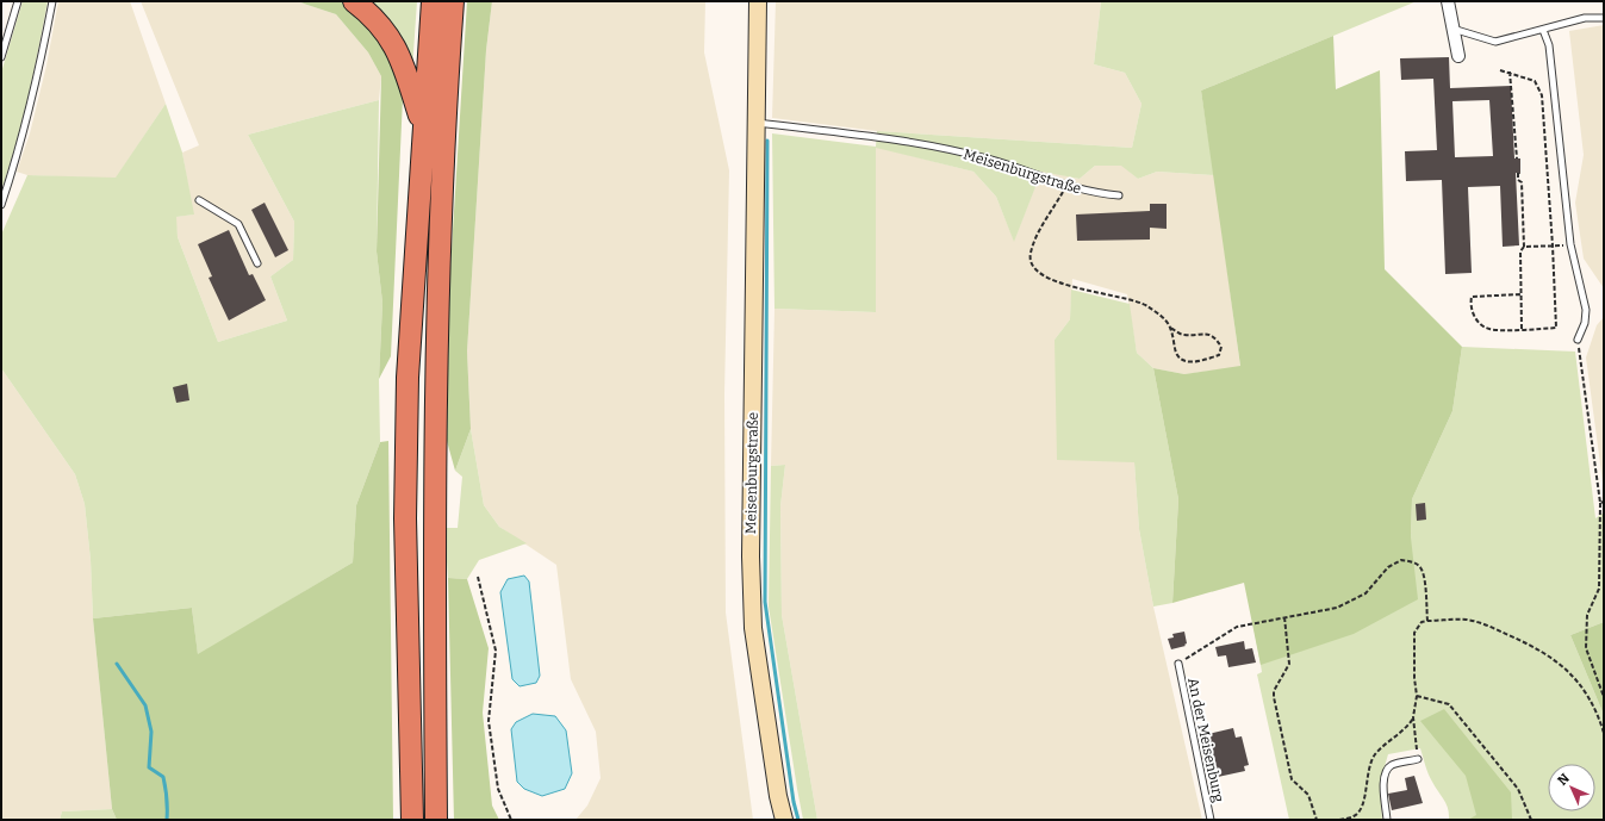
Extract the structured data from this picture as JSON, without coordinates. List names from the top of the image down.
{
  "streets": {
    "main road": ["Meisenburgstraße"],
    "lane": ["An der Meisenburg"]
  },
  "north": "top left"
}
